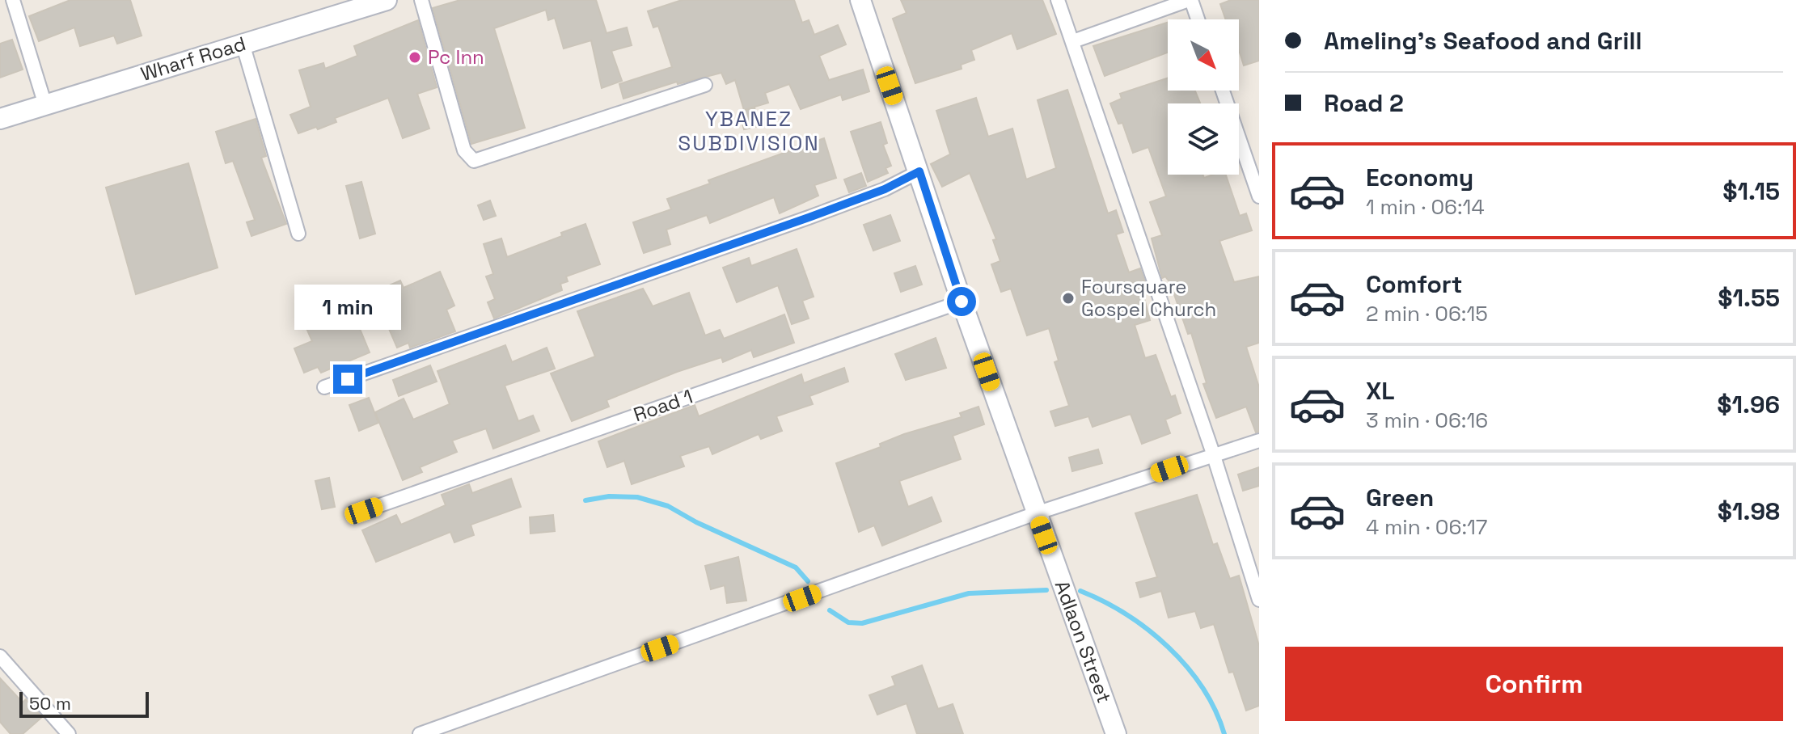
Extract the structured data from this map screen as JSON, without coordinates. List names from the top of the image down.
{
  "streets": {
    "street": ["Wharf Road", "Road 1", "Adlaon Street"]
  },
  "crossings": [
    ["Road 1", "Adlaon Street"]
  ],
  "districts": ["YBANEZ SUBDIVISION"],
  "places": ["Pc Inn", "Foursquare Gospel Church"],
  "scale_bar": "50 m",
  "north": "bottom right",
  "page": {
    "banner": ["Ameling's Seafood and Grill", "Road 2"],
    "list": [
      {
        "name": "Economy",
        "note": "1 min · 06:14",
        "value": "$1.15"
      },
      {
        "name": "Comfort",
        "note": "2 min · 06:15",
        "value": "$1.55"
      },
      {
        "name": "XL",
        "note": "3 min · 06:16",
        "value": "$1.96"
      },
      {
        "name": "Green",
        "note": "4 min · 06:17",
        "value": "$1.98"
      }
    ],
    "bubble": "1 min",
    "buttons": "Confirm",
    "scale": "50 m"
  }
}
